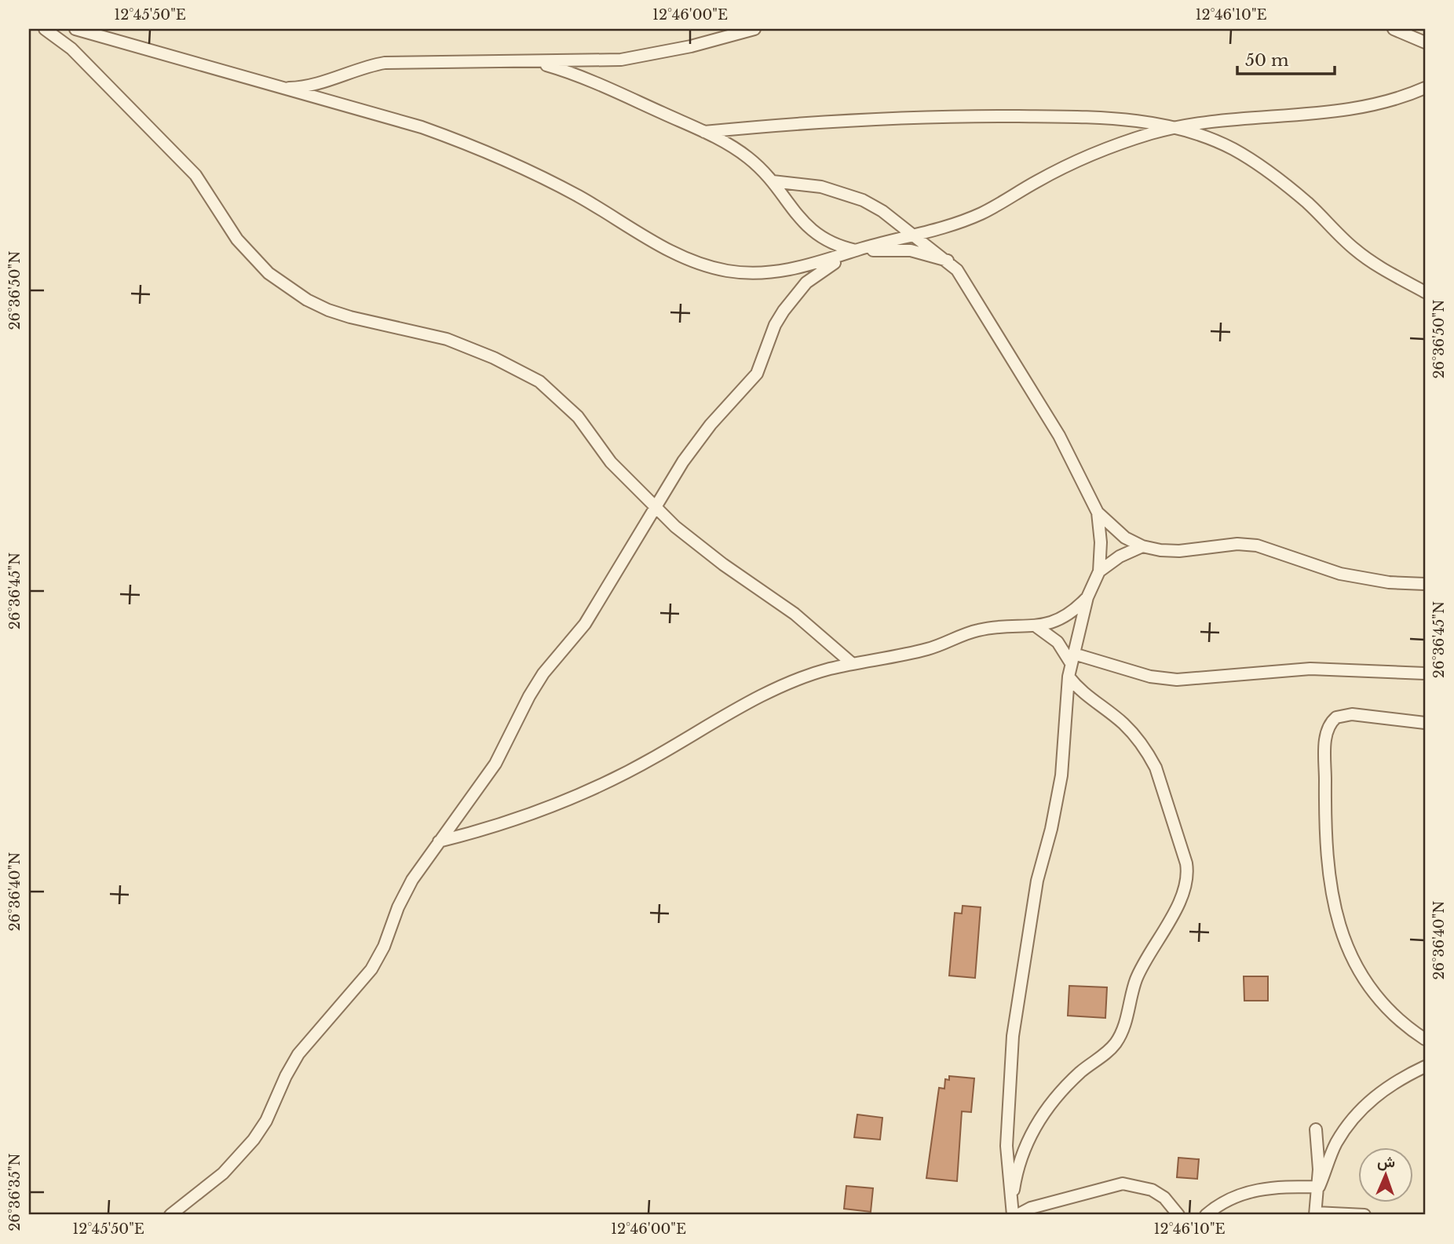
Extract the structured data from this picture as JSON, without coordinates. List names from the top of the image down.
{
  "scale_bar": "50 m",
  "north": "top",
  "coordinates": [
    "12°45'50\"E",
    "12°46'00\"E",
    "12°46'10\"E",
    "26°36'50\"N",
    "26°36'45\"N",
    "26°36'40\"N",
    "26°36'35\"N"
  ]
}
